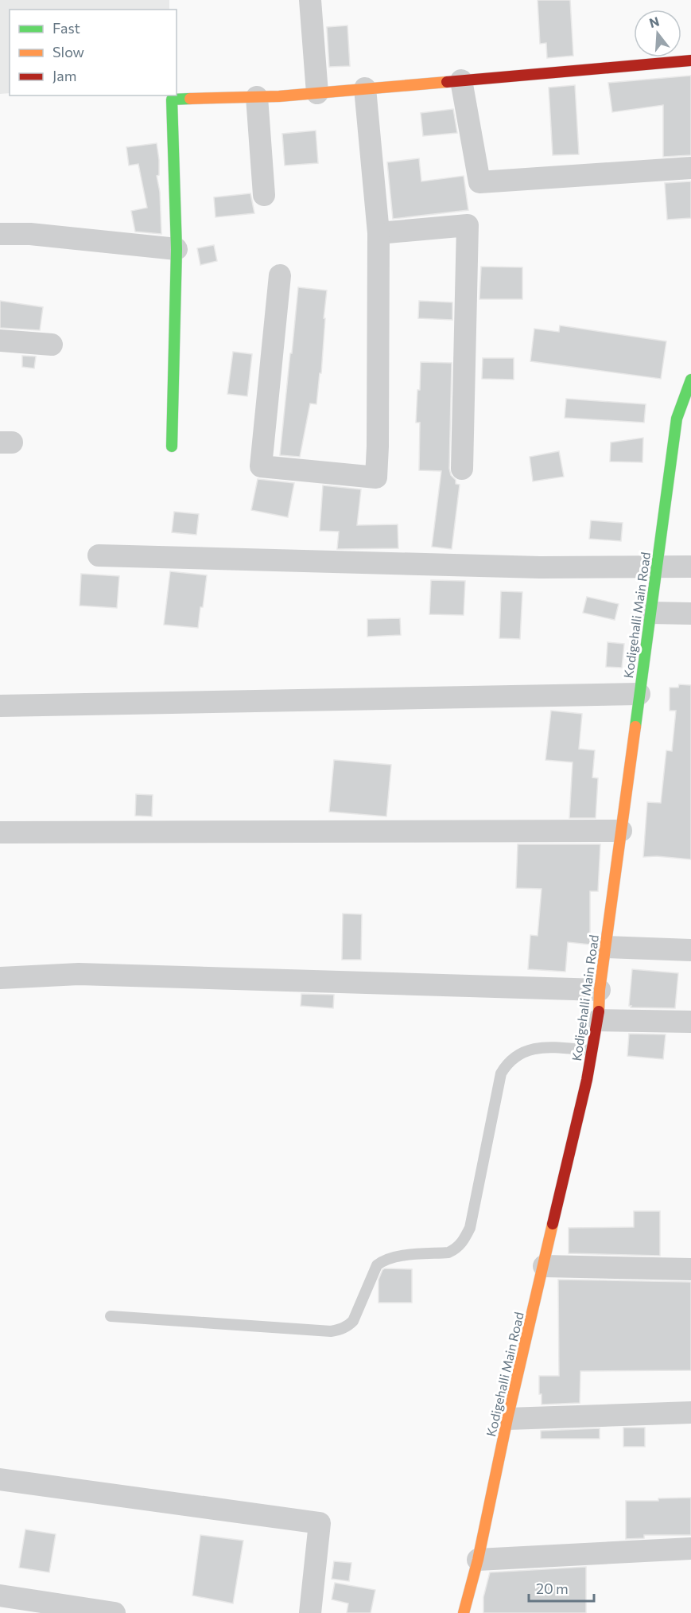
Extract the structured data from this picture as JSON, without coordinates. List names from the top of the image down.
{
  "streets": {
    "street": ["Kodigehalli Main Road"]
  },
  "legend": ["Fast", "Slow", "Jam"],
  "scale_bar": "20 m",
  "north": "top"
}
